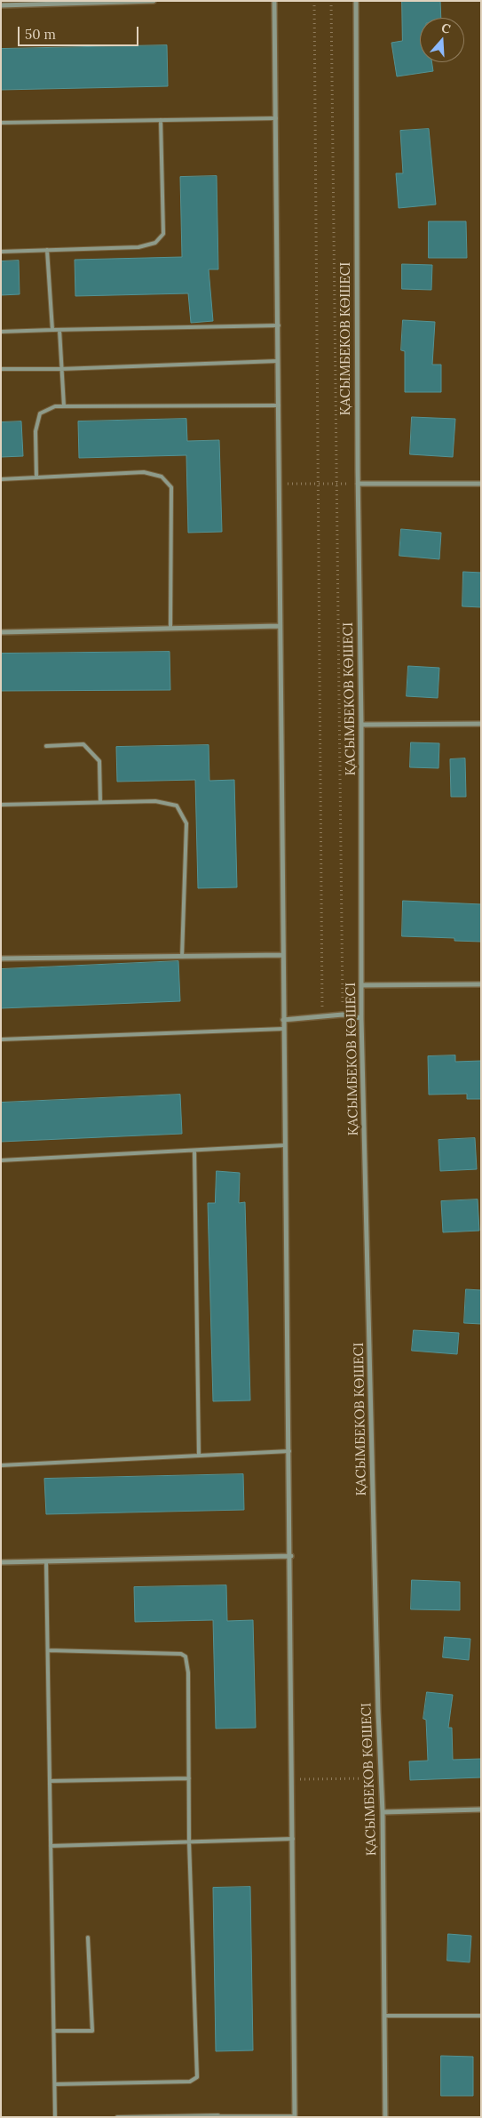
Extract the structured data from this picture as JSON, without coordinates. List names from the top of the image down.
{
  "streets": {
    "street": ["ҚАСЫМБЕКОВ КӨШЕСІ"]
  },
  "scale_bar": "50 m",
  "north": "top"
}
